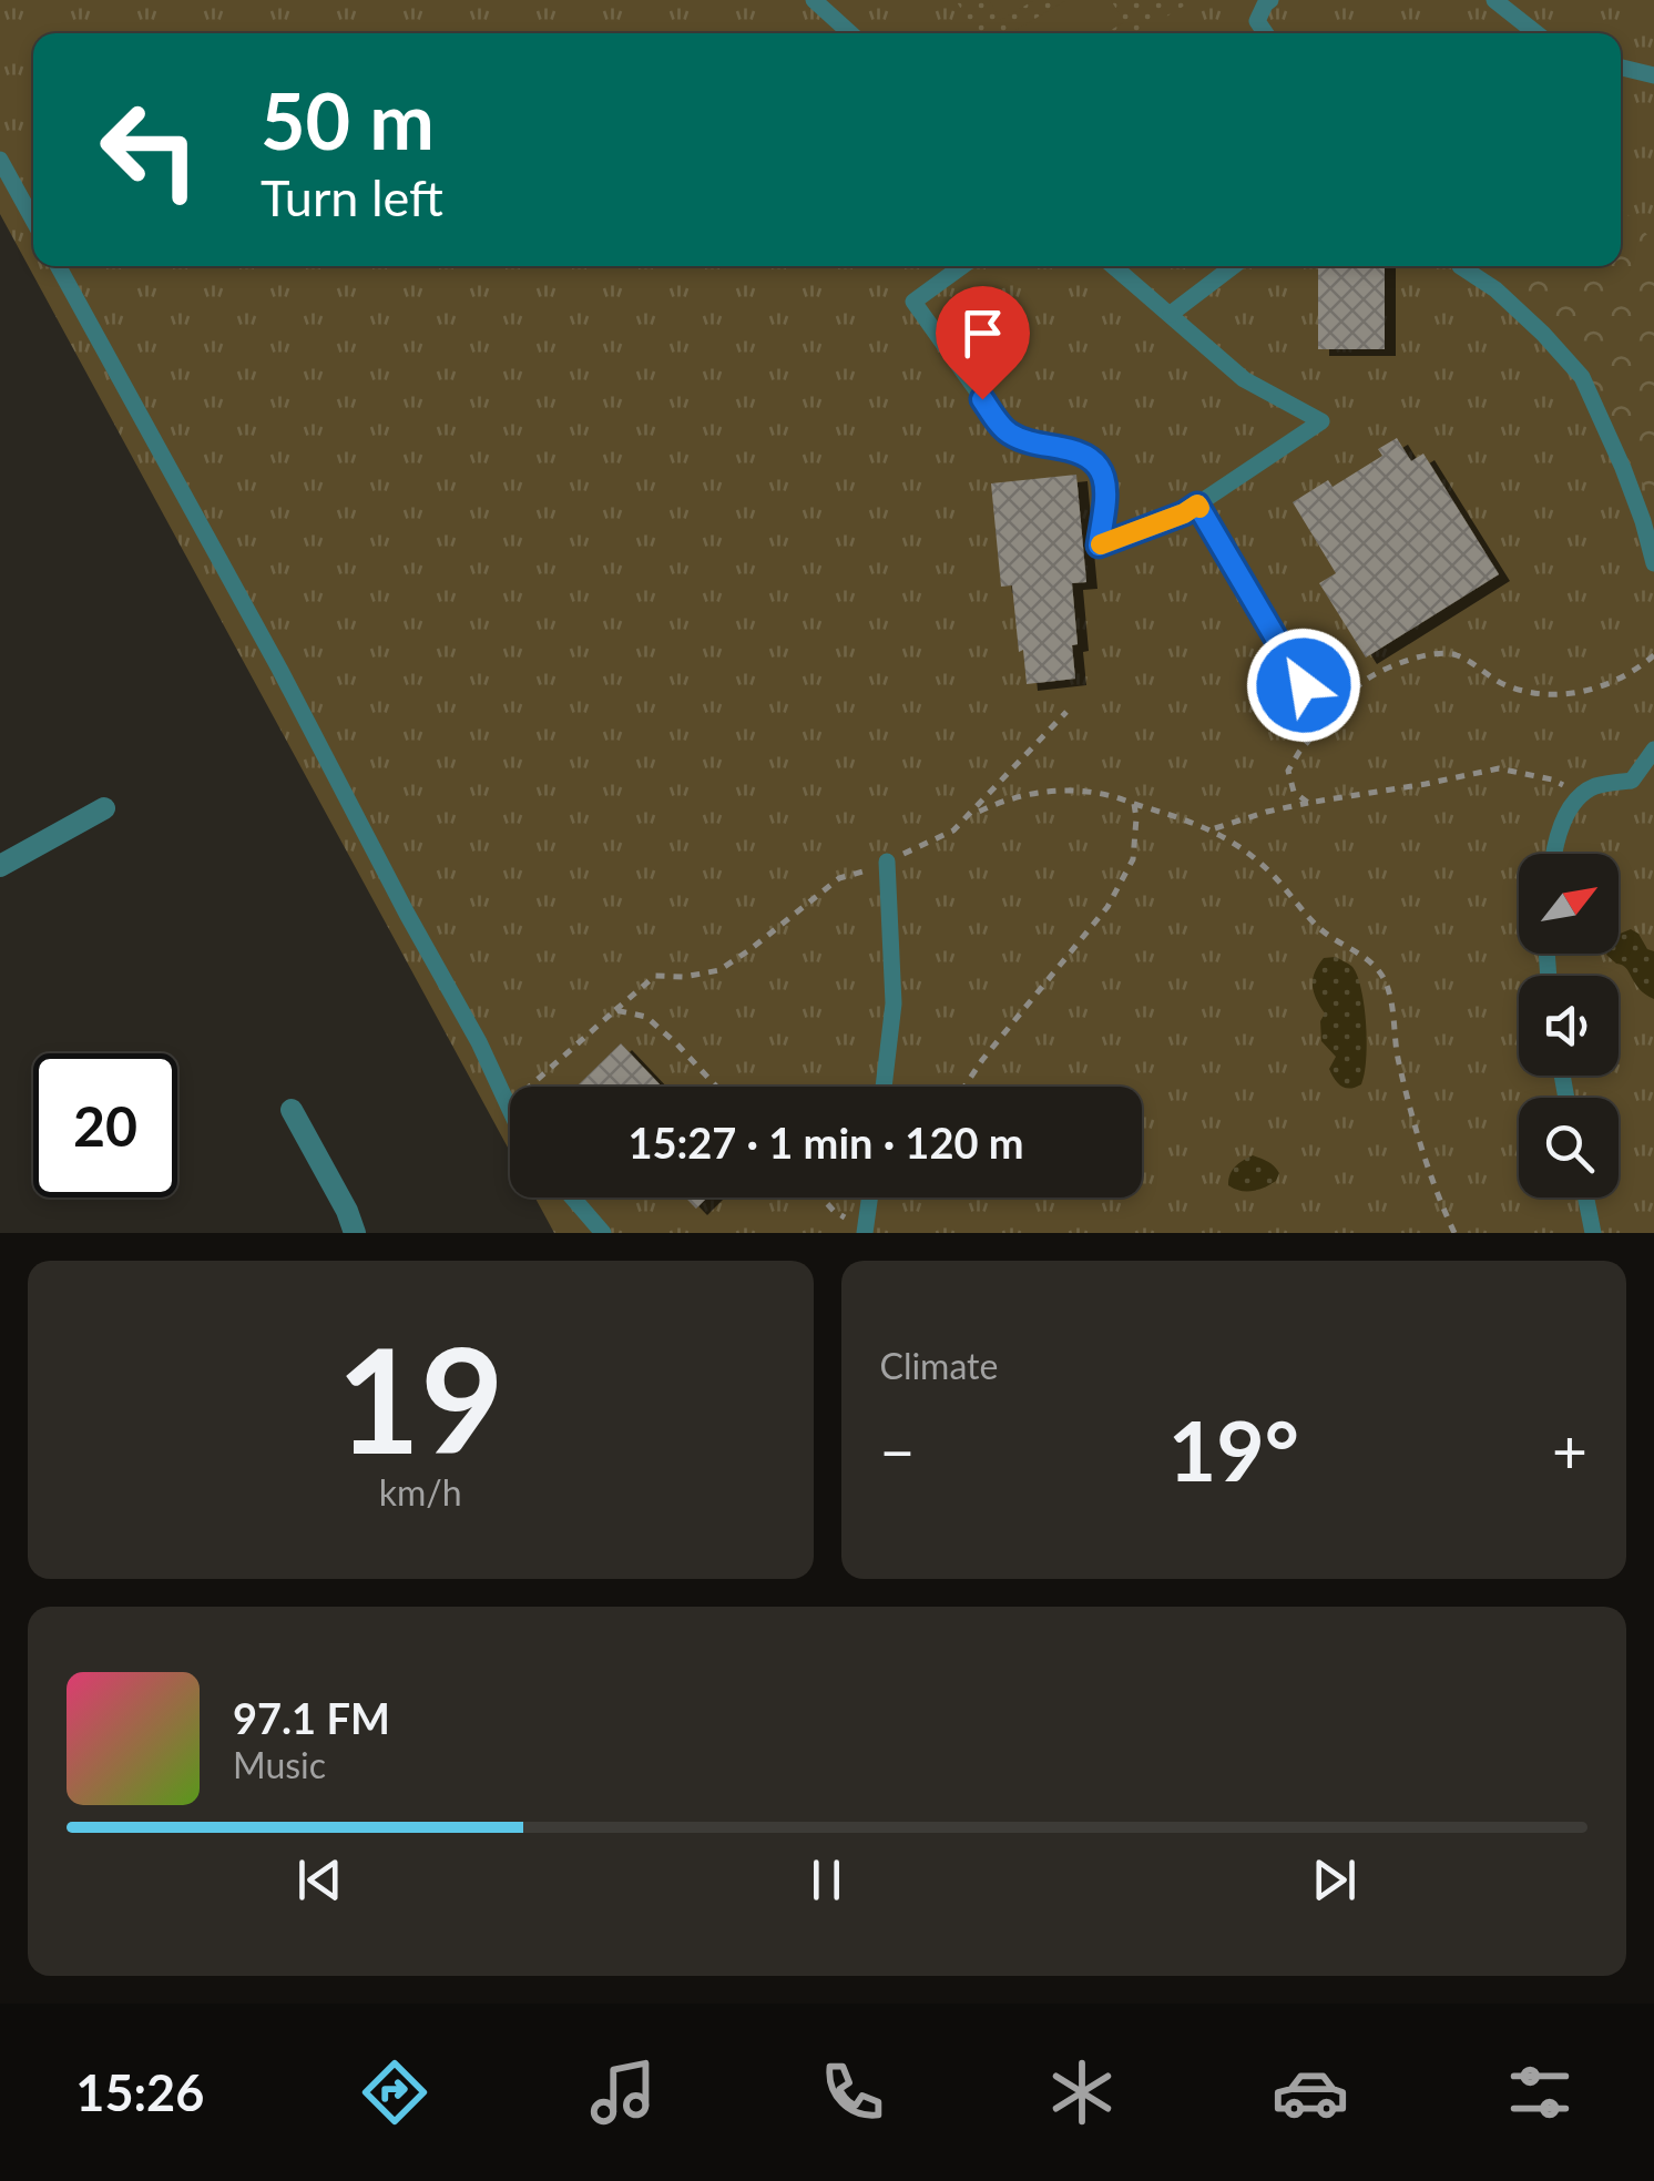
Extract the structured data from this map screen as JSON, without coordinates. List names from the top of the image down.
{
  "north": "top right",
  "page": {
    "turn": ["50 m", "Turn left"],
    "limit": "20",
    "trip": "15:27 · 1 min · 120 m",
    "tile": [
      ["19", "km/h"],
      "Climate"
    ],
    "heat": ["−", "19°", "+"],
    "song": ["97.1 FM", "Music"],
    "tabs": "15:26"
  }
}
